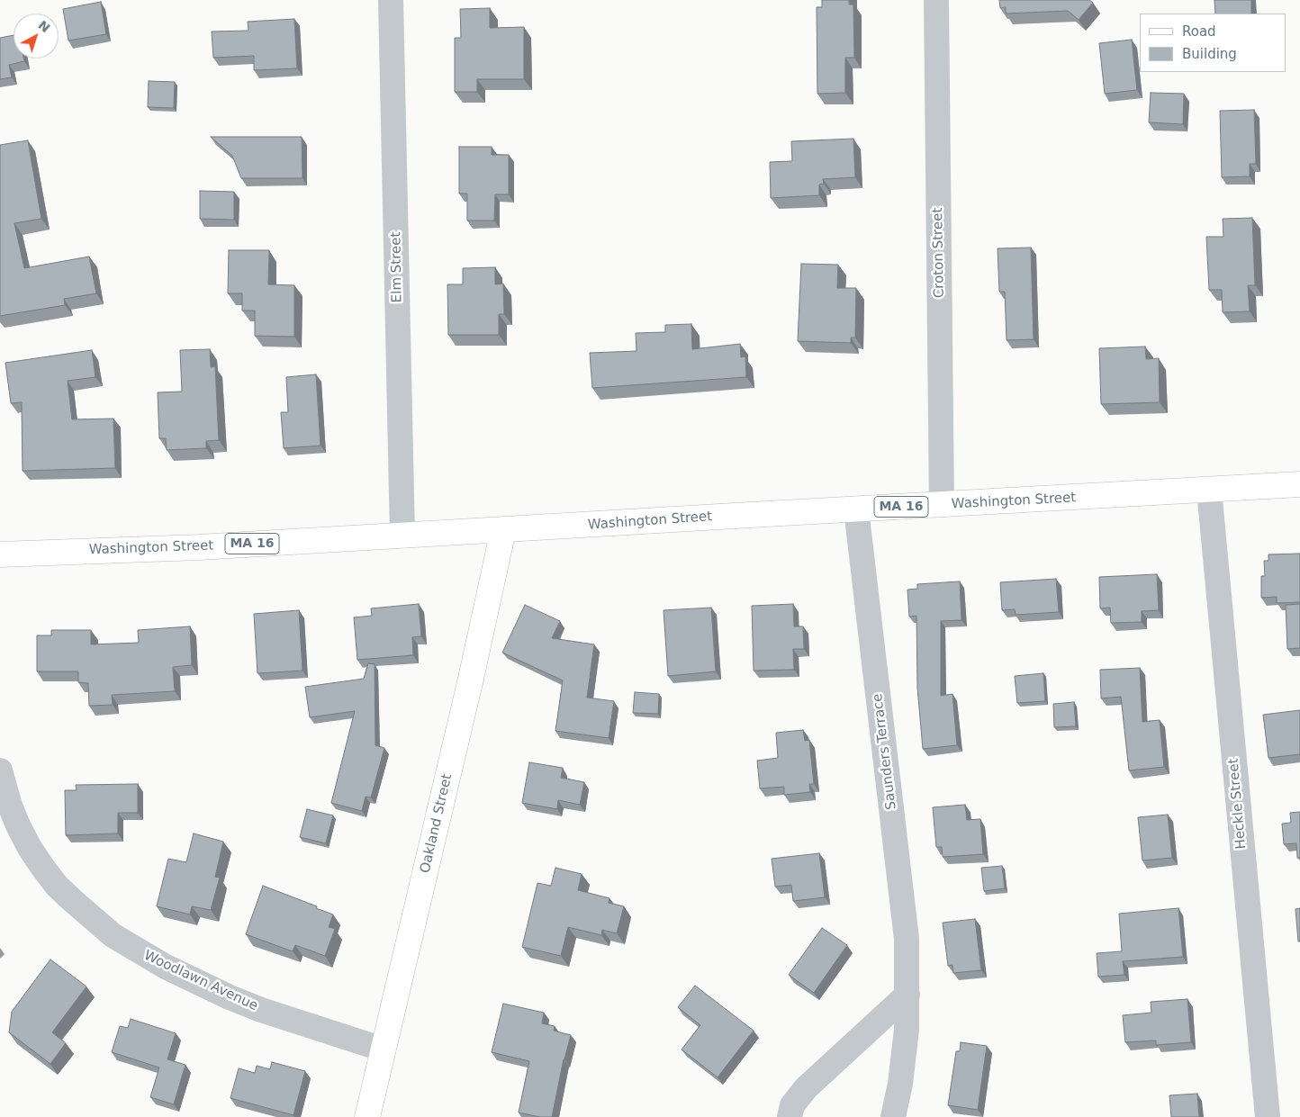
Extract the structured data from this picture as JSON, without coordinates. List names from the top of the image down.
{
  "streets": {
    "main road": ["Washington Street", "MA 16", "Oakland Street"],
    "street": [
      "Croton Street",
      "Elm Street",
      "Saunders Terrace",
      "Heckle Street",
      "Woodlawn Avenue"
    ]
  },
  "crossings": [
    ["Croton Street", "Washington Street"],
    ["Elm Street", "Washington Street"],
    ["Washington Street", "Saunders Terrace"],
    ["Washington Street", "Heckle Street"],
    ["Washington Street", "Oakland Street"],
    ["Oakland Street", "Woodlawn Avenue"]
  ],
  "legend": ["Road", "Building"],
  "north": "top right"
}
